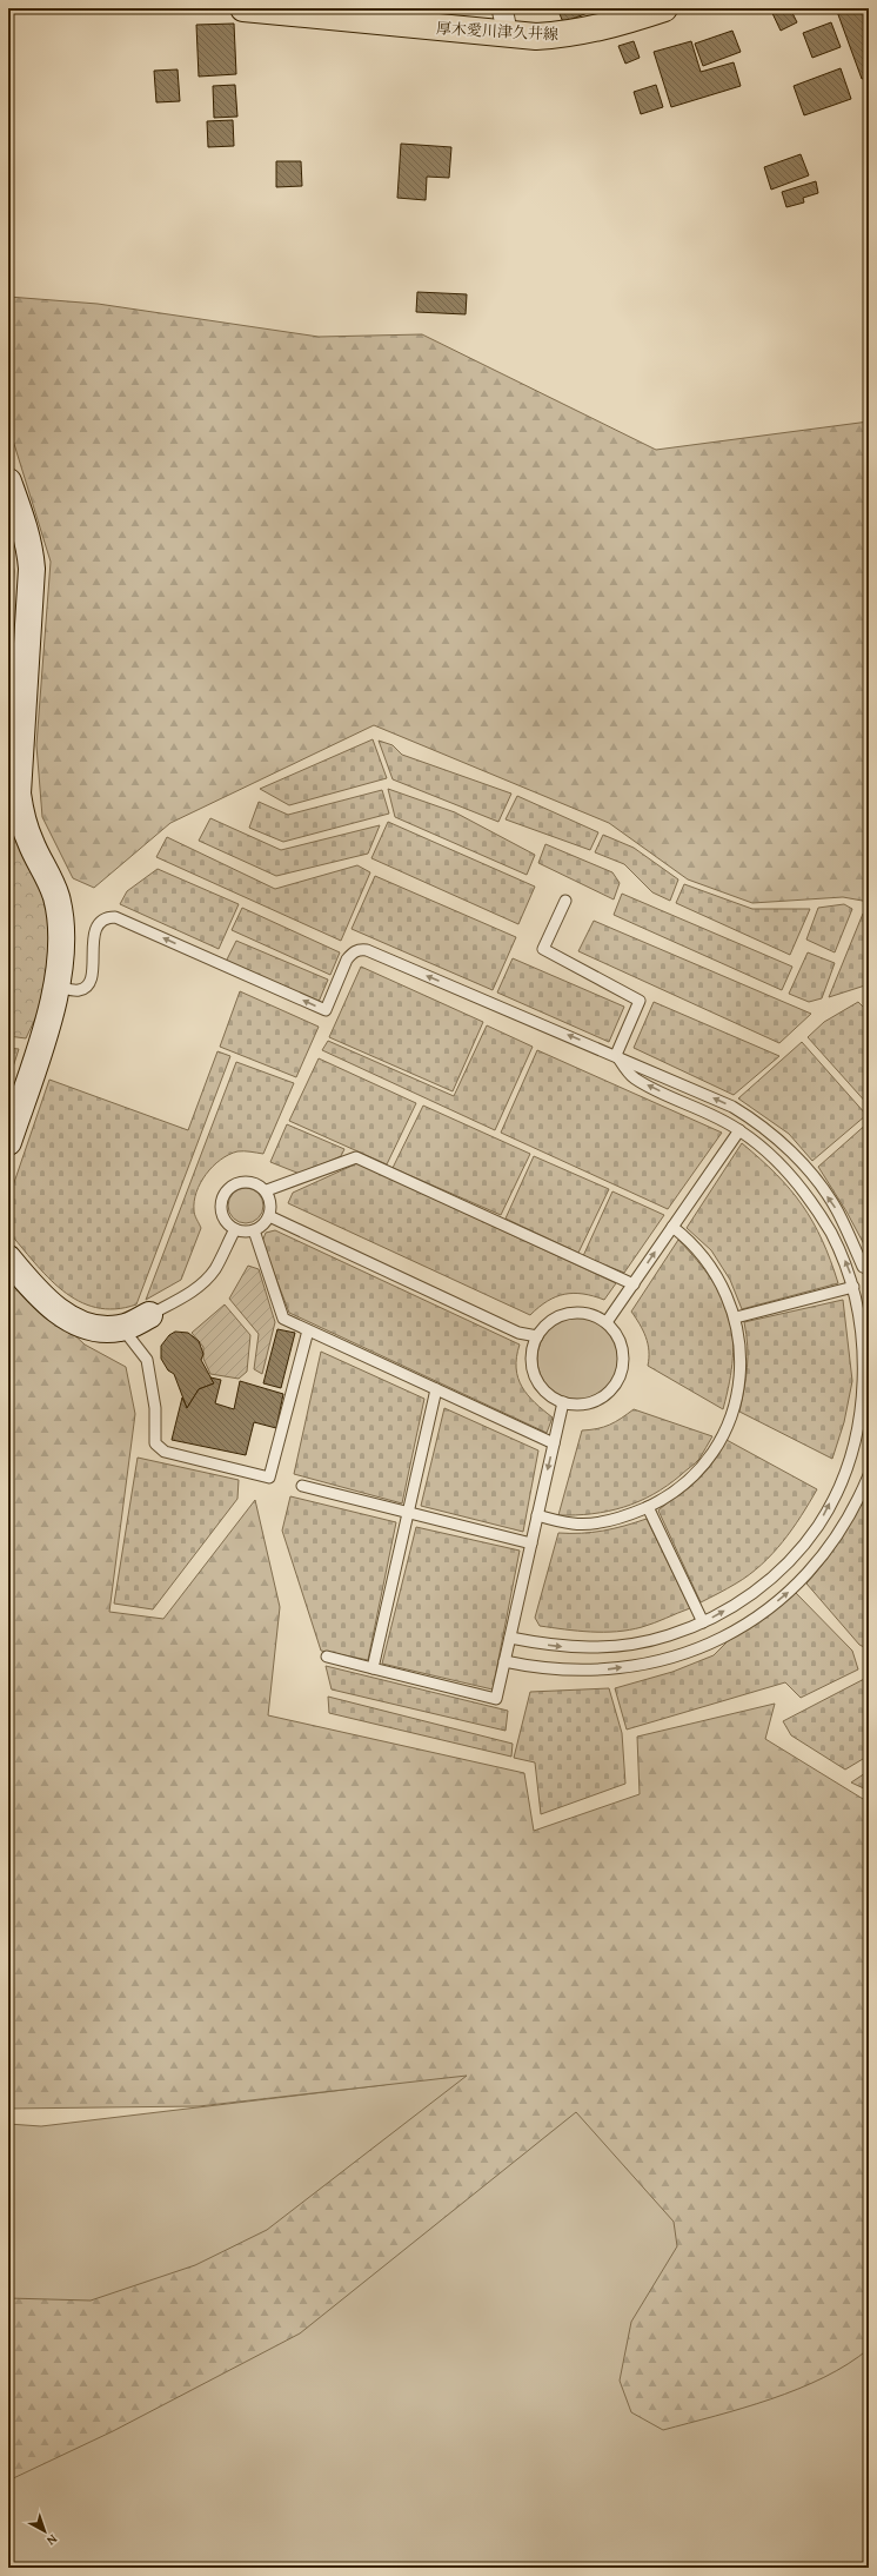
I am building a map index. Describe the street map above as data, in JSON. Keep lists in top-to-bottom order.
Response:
{
  "streets": {
    "main road": ["厚木愛川津久井線"]
  },
  "north": "bottom right"
}
